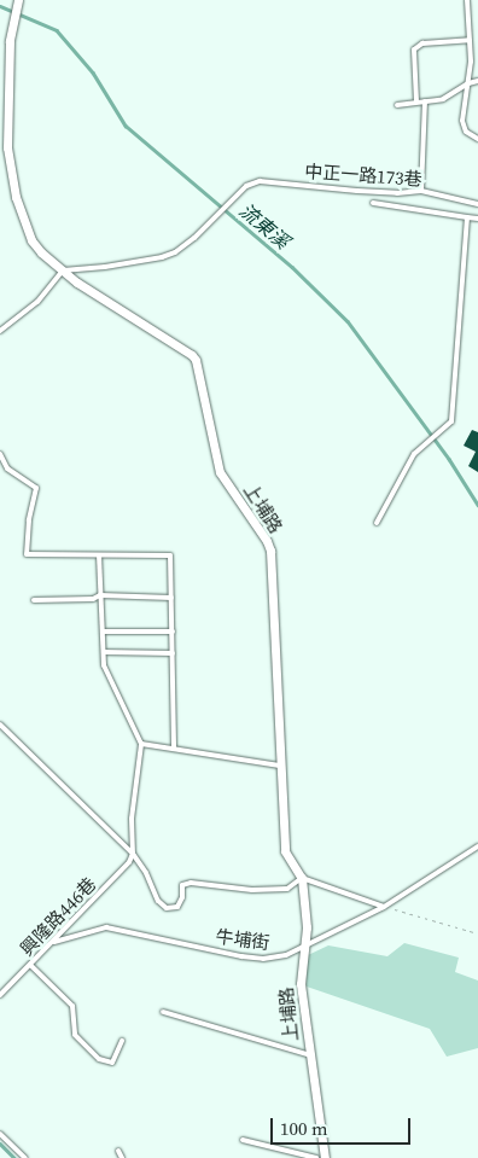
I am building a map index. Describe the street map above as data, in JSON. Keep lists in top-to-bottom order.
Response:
{
  "streets": {
    "street": ["上埔路"],
    "lane": ["中正一路173巷", "興隆路446巷", "牛埔街"]
  },
  "crossings": [
    ["中正一路173巷", "上埔路"],
    ["上埔路", "牛埔街"],
    ["興隆路446巷", "牛埔街"]
  ],
  "water": ["流東溪"],
  "scale_bar": "100 m"
}
